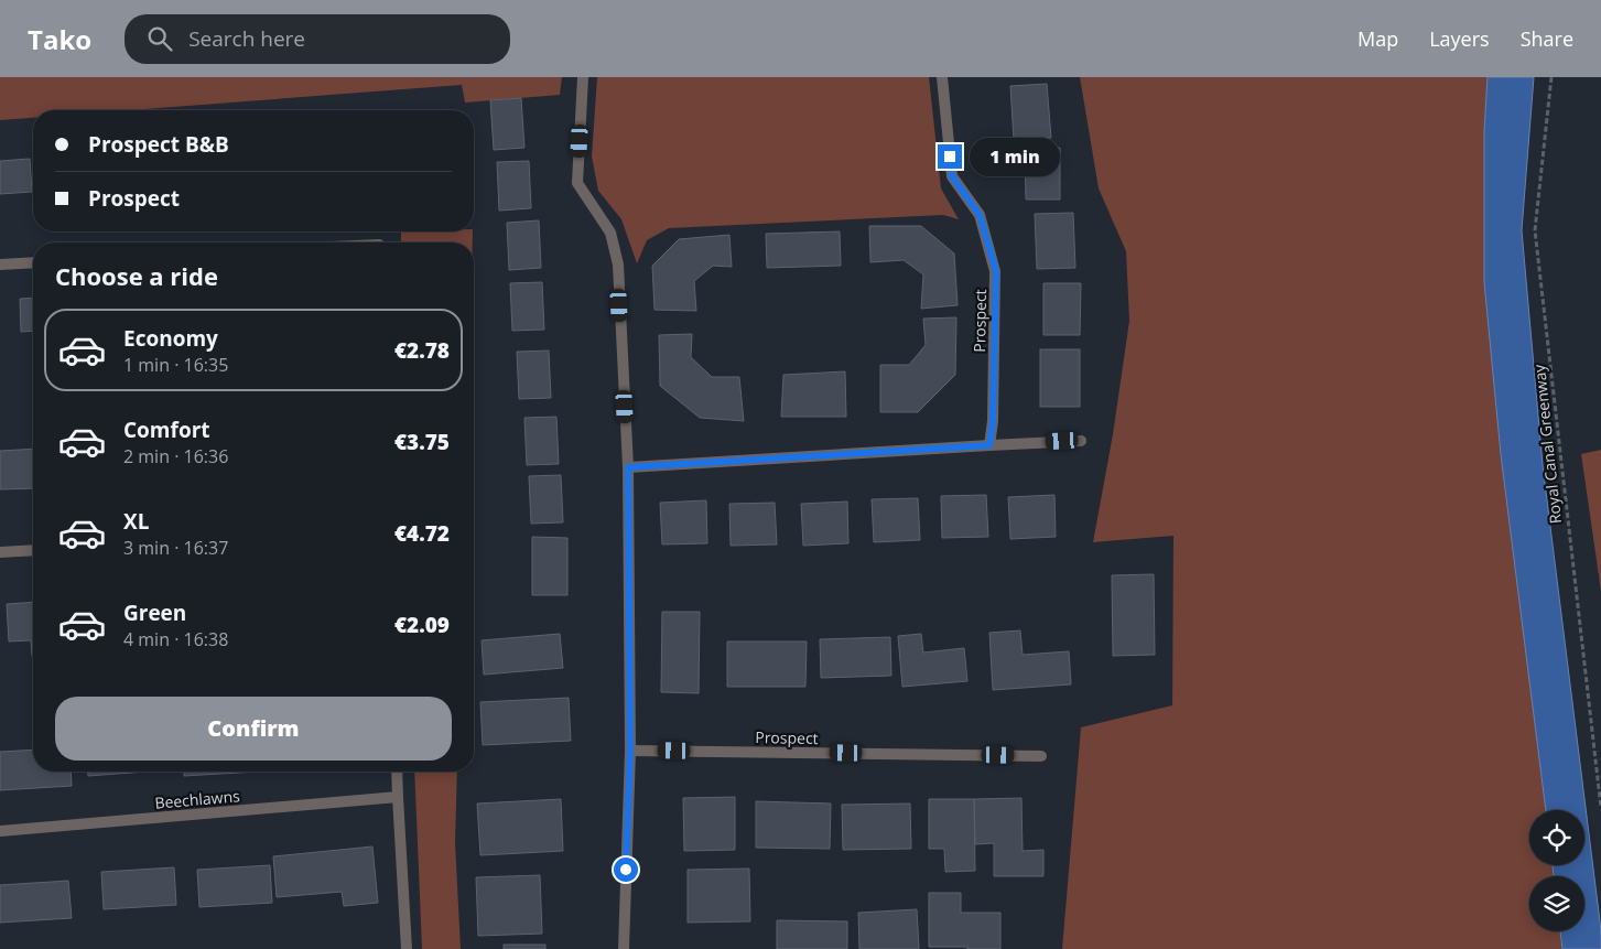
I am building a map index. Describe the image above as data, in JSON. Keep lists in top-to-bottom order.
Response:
{
  "streets": {
    "street": ["Prospect", "Beechlawns"],
    "path": ["Royal Canal Greenway"]
  },
  "page": {
    "header": "Tako",
    "search": "Search here",
    "nav": ["Map", "Layers", "Share"],
    "banner": ["Prospect B&B", "Prospect"],
    "bubble": "1 min",
    "heading": "Choose a ride",
    "list": [
      {
        "name": "Economy",
        "note": "1 min · 16:35",
        "value": "€2.78"
      },
      {
        "name": "Comfort",
        "note": "2 min · 16:36",
        "value": "€3.75"
      },
      {
        "name": "XL",
        "note": "3 min · 16:37",
        "value": "€4.72"
      },
      {
        "name": "Green",
        "note": "4 min · 16:38",
        "value": "€2.09"
      }
    ],
    "buttons": "Confirm"
  }
}
